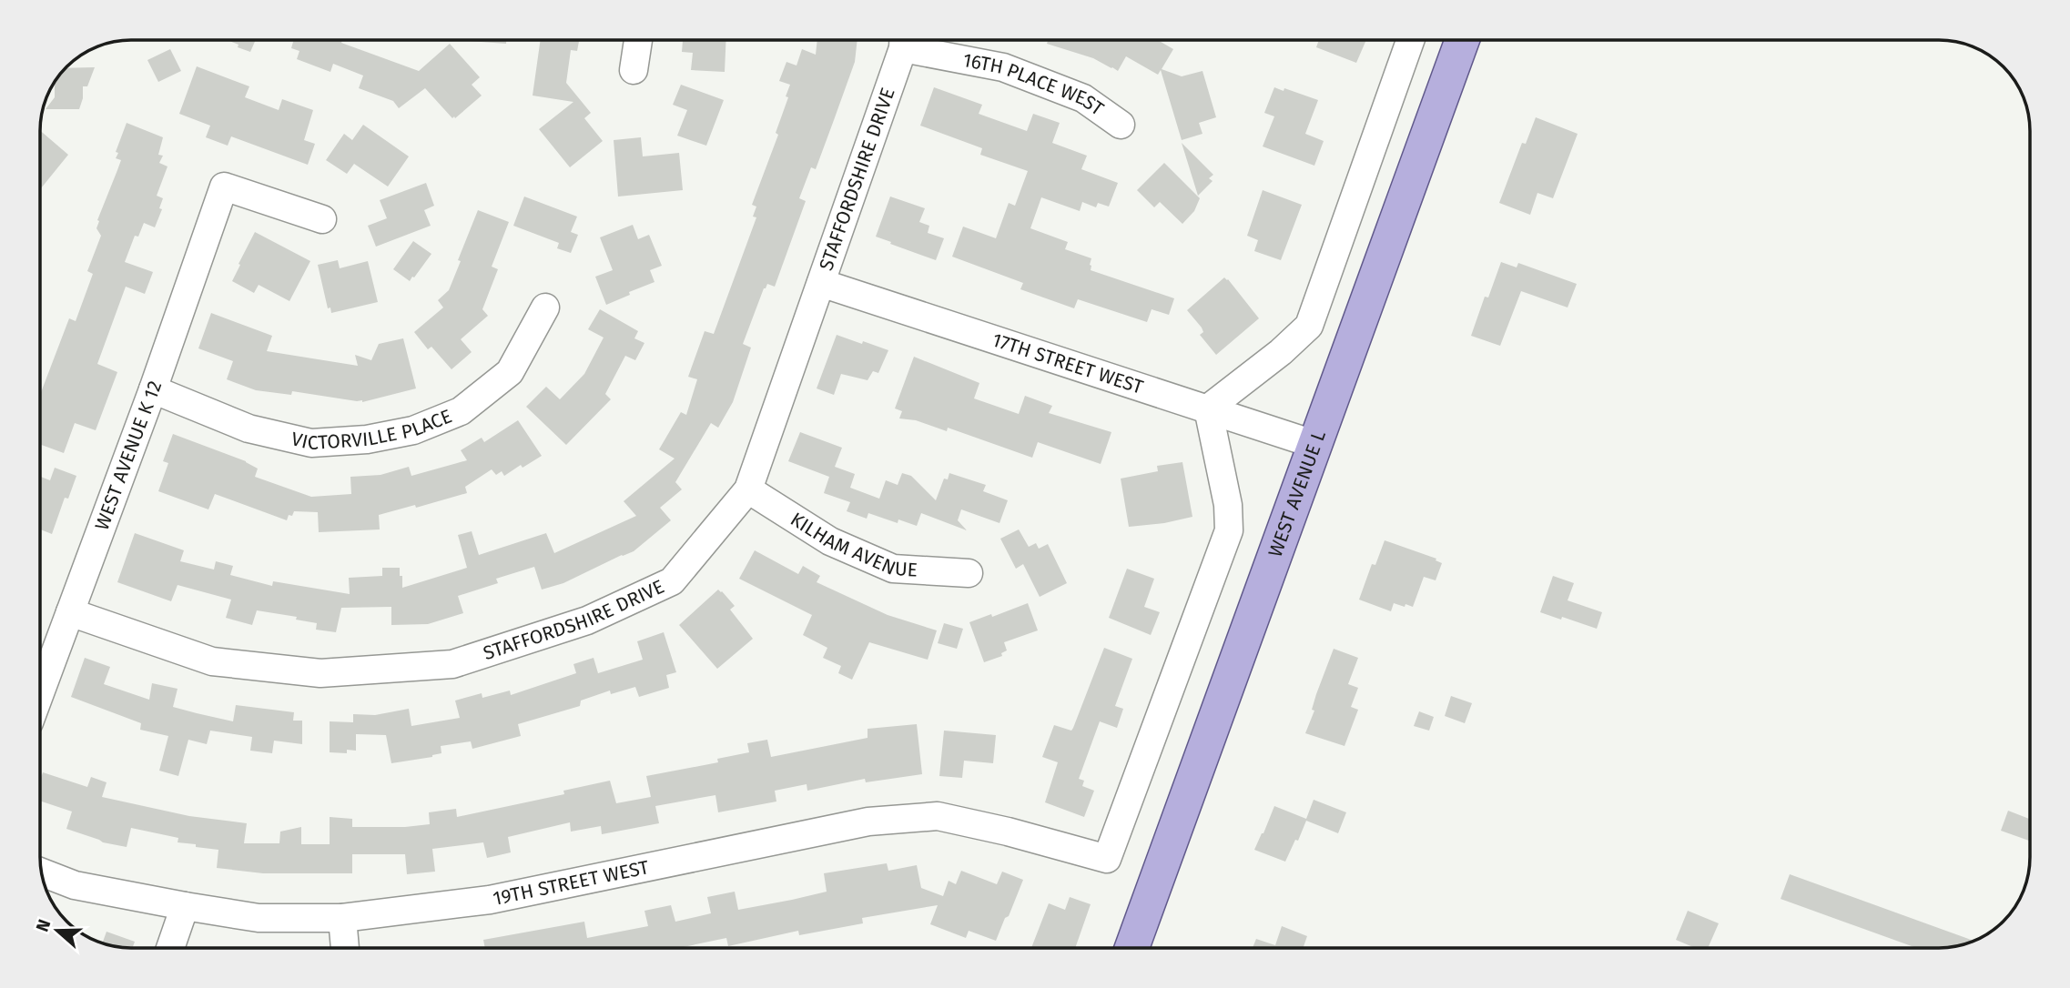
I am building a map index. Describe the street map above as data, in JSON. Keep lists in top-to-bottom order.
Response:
{
  "streets": {
    "main road": ["WEST AVENUE L"],
    "street": [
      "16TH PLACE WEST",
      "STAFFORDSHIRE DRIVE",
      "17TH STREET WEST",
      "VICTORVILLE PLACE",
      "WEST AVENUE K 12",
      "KILHAM AVENUE",
      "19TH STREET WEST"
    ]
  },
  "crossings": [
    ["STAFFORDSHIRE DRIVE", "17TH STREET WEST"],
    ["STAFFORDSHIRE DRIVE", "WEST AVENUE K 12"],
    ["STAFFORDSHIRE DRIVE", "KILHAM AVENUE"],
    ["17TH STREET WEST", "WEST AVENUE L"],
    ["17TH STREET WEST", "19TH STREET WEST"],
    ["VICTORVILLE PLACE", "WEST AVENUE K 12"]
  ],
  "north": "left"
}
